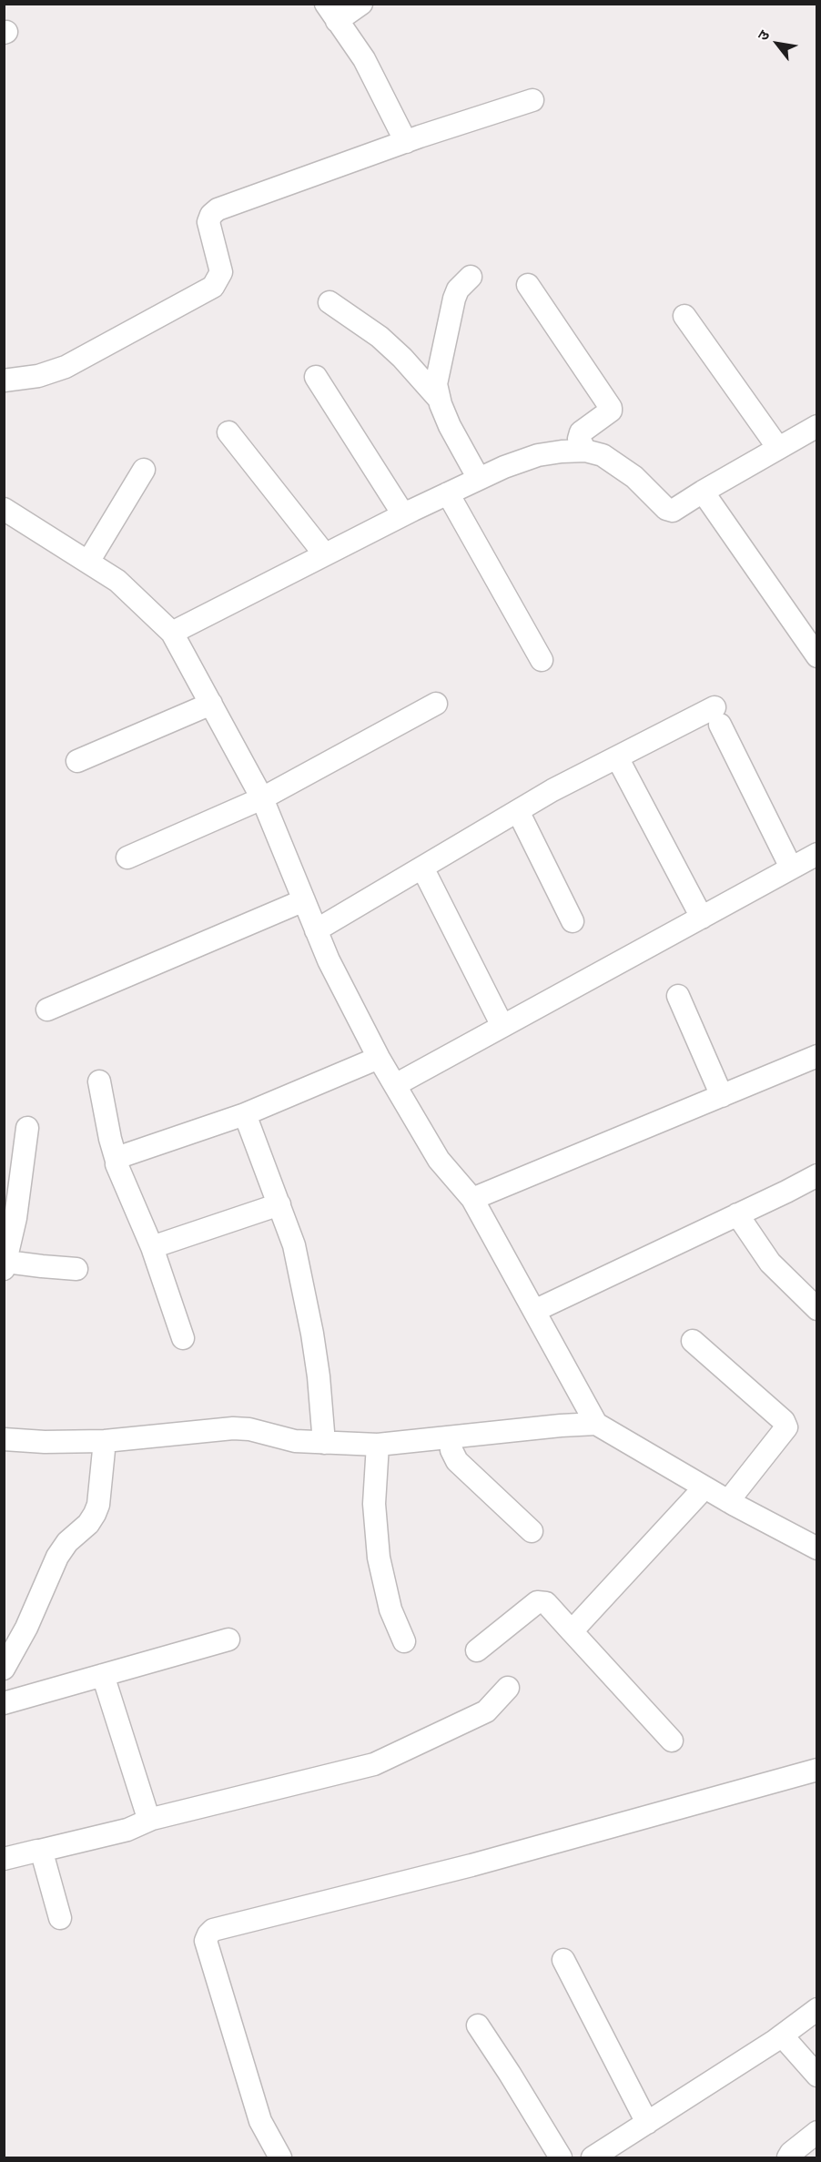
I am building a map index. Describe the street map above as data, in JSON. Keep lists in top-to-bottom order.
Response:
{
  "north": "top left"
}
